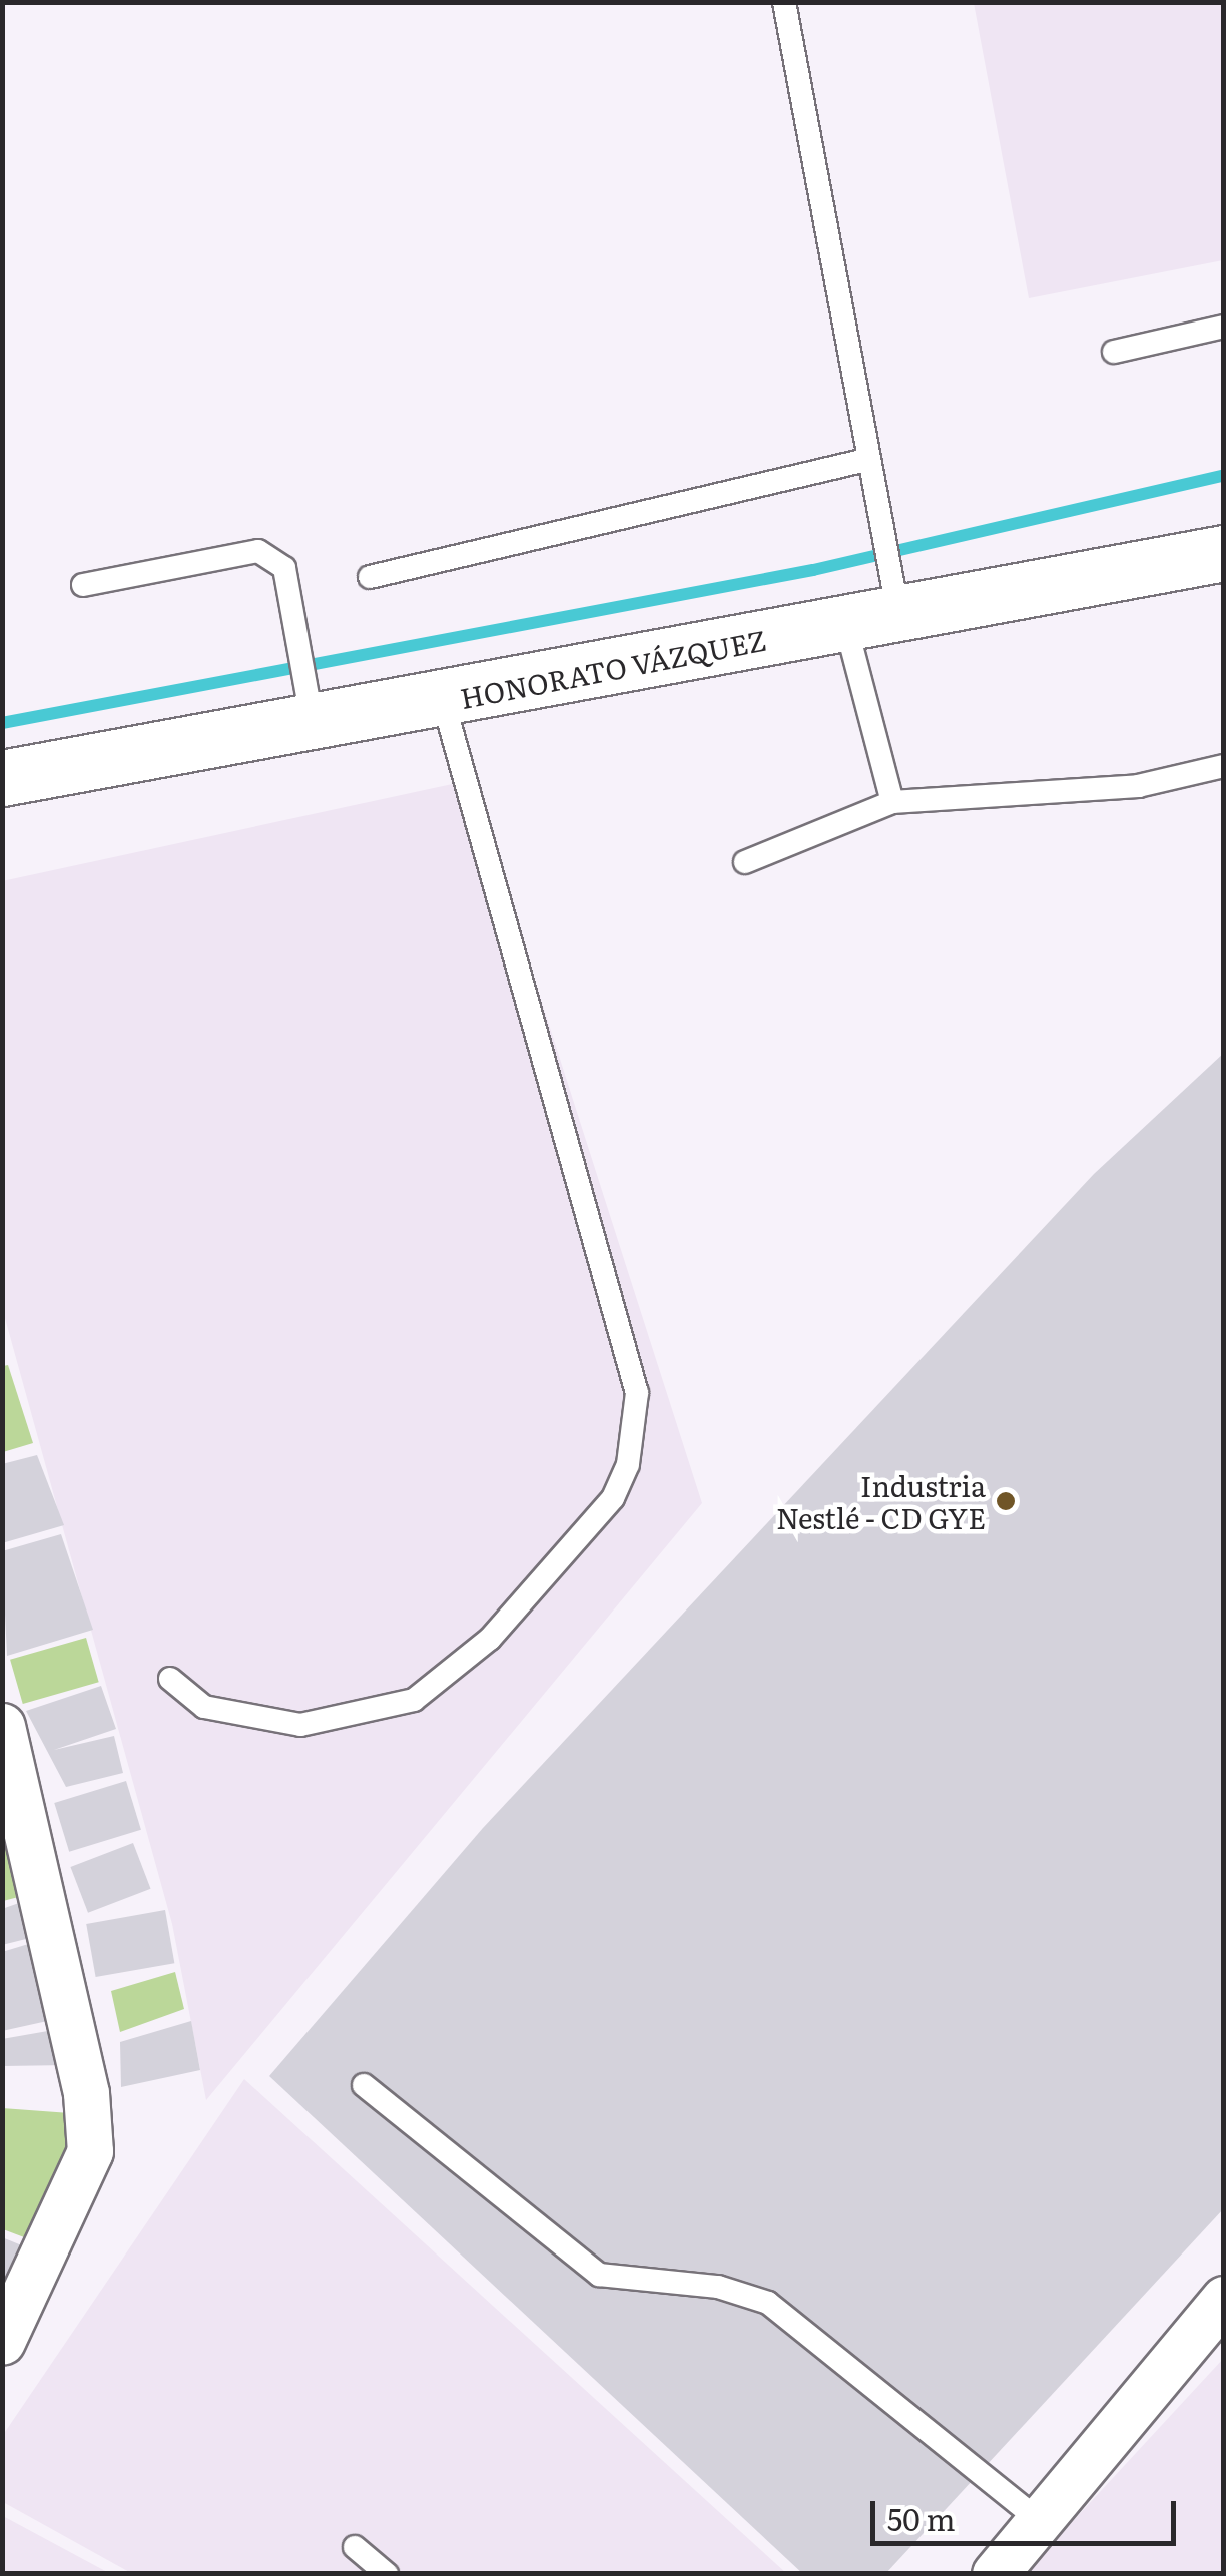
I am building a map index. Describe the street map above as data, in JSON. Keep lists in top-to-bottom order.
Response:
{
  "streets": {
    "street": ["HONORATO VÁZQUEZ"]
  },
  "places": ["Industria Nestlé - CD GYE"],
  "scale_bar": "50 m"
}
